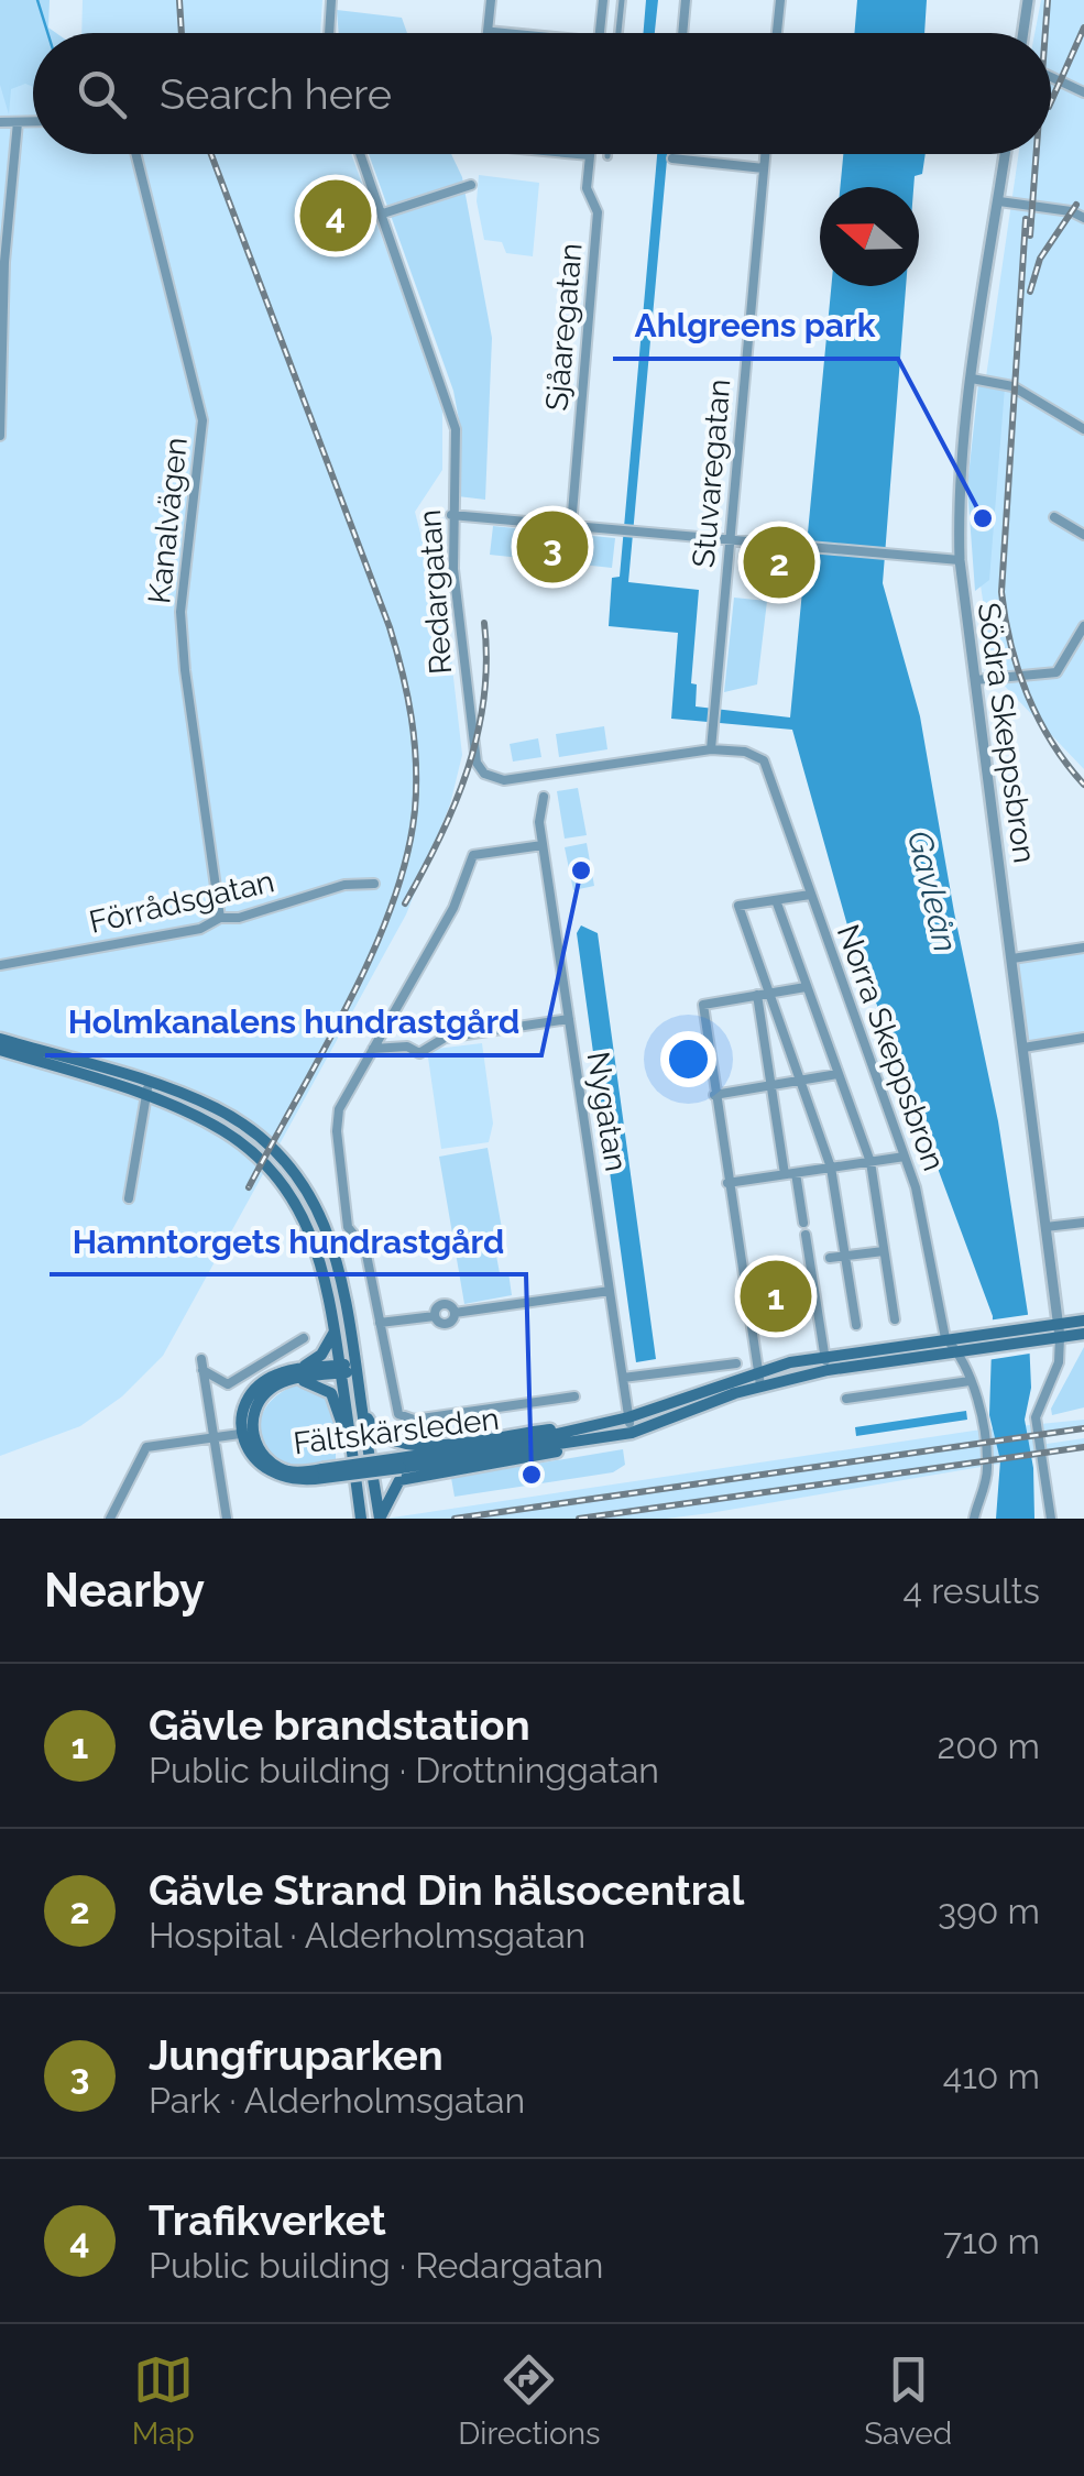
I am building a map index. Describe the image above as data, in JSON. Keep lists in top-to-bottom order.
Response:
{
  "streets": {
    "main road": ["Fältskärsleden"],
    "street": [
      "Sjåaregatan",
      "Stuvaregatan",
      "Kanalvägen",
      "Redargatan",
      "Södra Skeppsbron",
      "Förrådsgatan",
      "Norra Skeppsbron",
      "Nygatan"
    ]
  },
  "crossings": [
    ["Stuvaregatan", "Redargatan"],
    ["Kanalvägen", "Förrådsgatan"],
    ["Redargatan", "Norra Skeppsbron"],
    ["Södra Skeppsbron", "Fältskärsleden"],
    ["Norra Skeppsbron", "Fältskärsleden"],
    ["Nygatan", "Fältskärsleden"]
  ],
  "water": ["Gavleån"],
  "places": ["Ahlgreens park", "Holmkanalens hundrastgård", "Hamntorgets hundrastgård"],
  "north": "left",
  "page": {
    "search": "Search here",
    "pins": [
      "4",
      "3",
      "2",
      "1"
    ],
    "heading": ["Nearby", "4 results"],
    "list": [
      {
        "mark": "1",
        "name": "Gävle brandstation",
        "note": "Public building · Drottninggatan",
        "value": "200 m"
      },
      {
        "mark": "2",
        "name": "Gävle Strand Din hälsocentral",
        "note": "Hospital · Alderholmsgatan",
        "value": "390 m"
      },
      {
        "mark": "3",
        "name": "Jungfruparken",
        "note": "Park · Alderholmsgatan",
        "value": "410 m"
      },
      {
        "mark": "4",
        "name": "Trafikverket",
        "note": "Public building · Redargatan",
        "value": "710 m"
      }
    ],
    "nav": ["Map", "Directions", "Saved"]
  }
}
